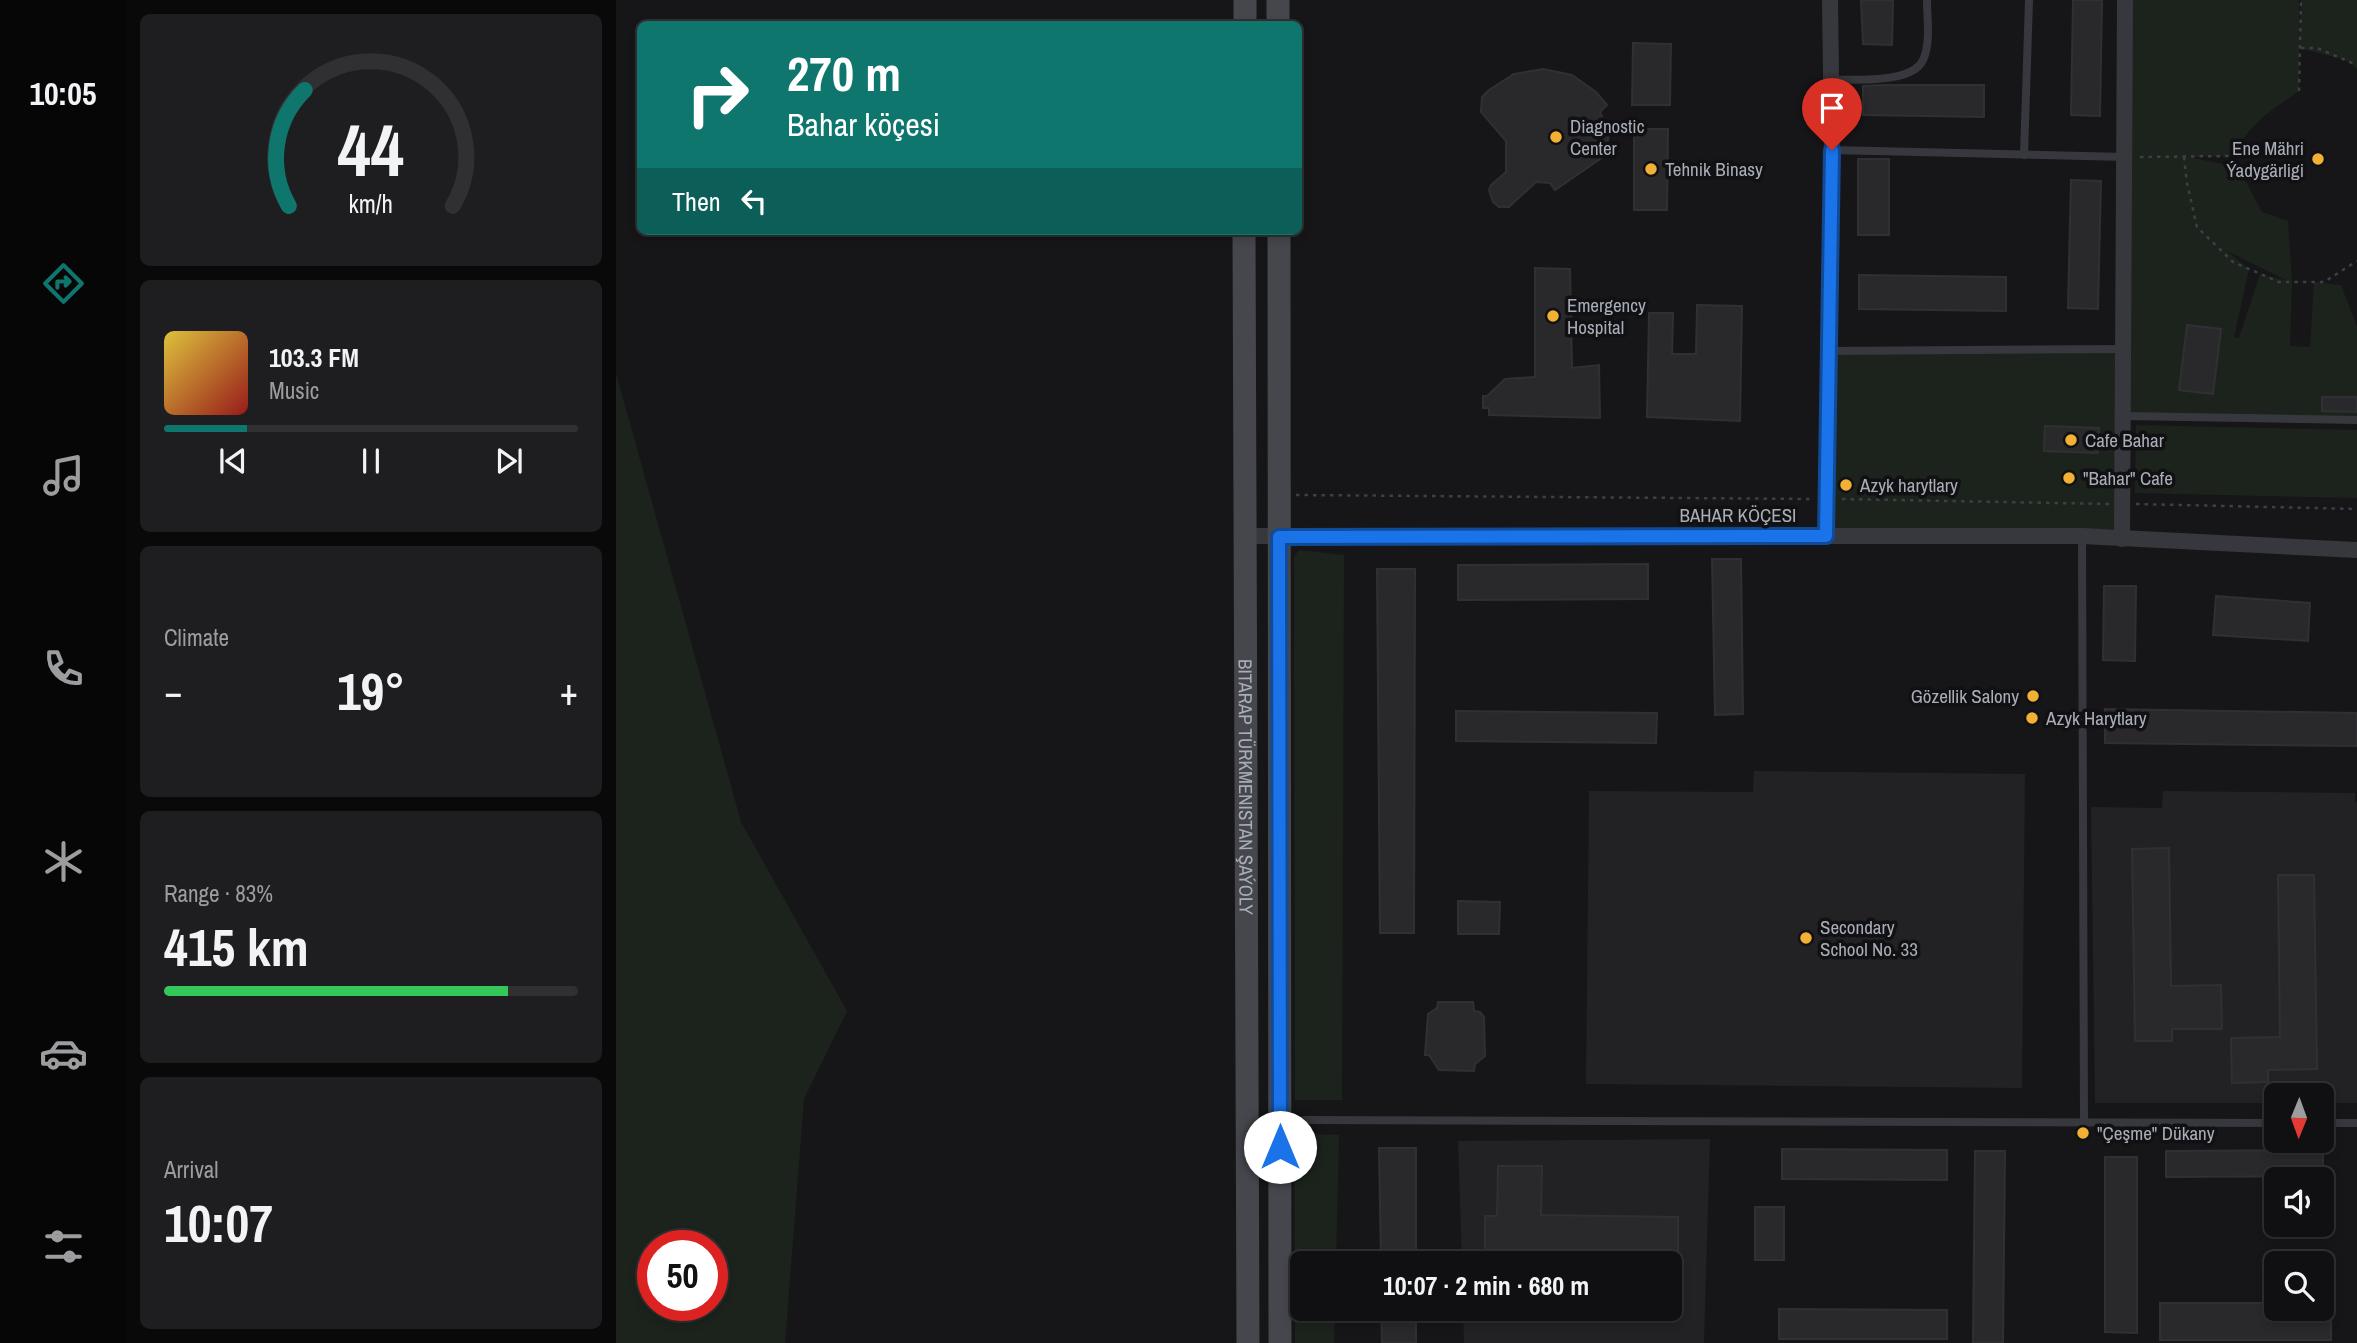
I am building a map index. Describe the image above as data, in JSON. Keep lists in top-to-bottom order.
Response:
{
  "streets": {
    "main road": ["BITARAP TÜRKMENISTAN ŞAÝOLY"],
    "street": ["BAHAR KÖÇESI"]
  },
  "crossings": [
    ["BAHAR KÖÇESI", "BITARAP TÜRKMENISTAN ŞAÝOLY"]
  ],
  "places": [
    "Diagnostic Center",
    "Ene Mähri Ýadygärligi",
    "Tehnik Binasy",
    "Emergency Hospital",
    "Cafe Bahar",
    "\"Bahar\" Cafe",
    "Azyk harytlary",
    "Gözellik Salony",
    "Azyk Harytlary",
    "Secondary School No. 33",
    "\"Çeşme\" Dükany"
  ],
  "north": "bottom",
  "page": {
    "tabs": "10:05",
    "turn": ["270 m", "Bahar köçesi"],
    "then": "Then",
    "song": ["103.3 FM", "Music"],
    "tile": [
      "Climate",
      ["Range · 83%", "415 km"],
      ["Arrival", "10:07"]
    ],
    "heat": ["−", "19°", "+"],
    "limit": "50",
    "trip": "10:07 · 2 min · 680 m",
    "gauge": ["44", "km/h"]
  }
}
